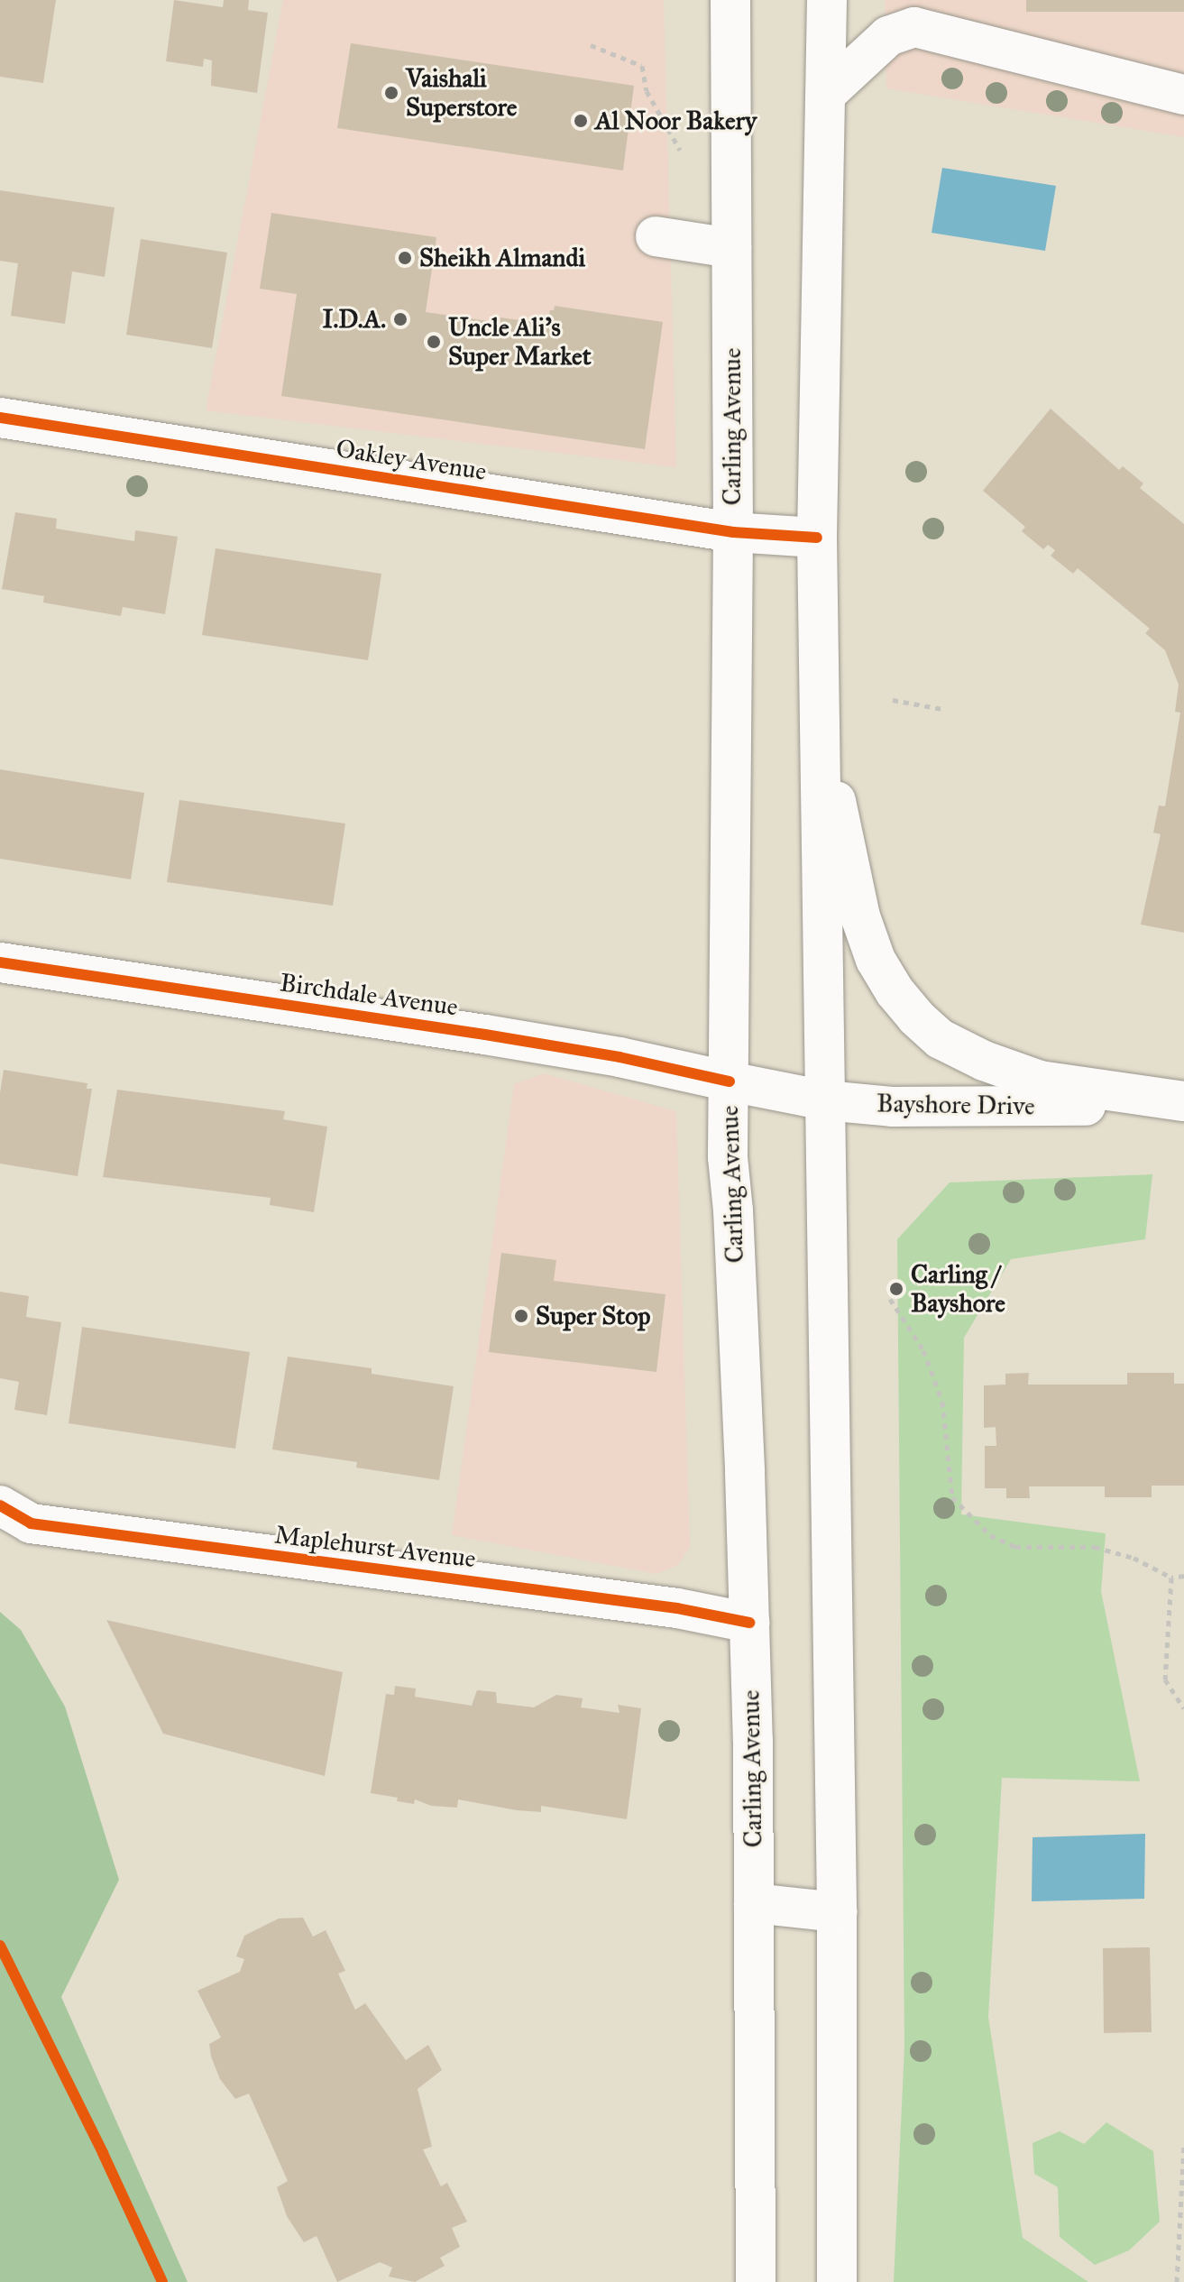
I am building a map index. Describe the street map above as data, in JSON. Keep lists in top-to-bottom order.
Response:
{
  "streets": {
    "main road": [
      "Carling Avenue",
      "Oakley Avenue",
      "Birchdale Avenue",
      "Bayshore Drive",
      "Maplehurst Avenue"
    ]
  },
  "crossings": [
    ["Carling Avenue", "Oakley Avenue"],
    ["Carling Avenue", "Birchdale Avenue"],
    ["Carling Avenue", "Bayshore Drive"],
    ["Carling Avenue", "Maplehurst Avenue"],
    ["Birchdale Avenue", "Bayshore Drive"]
  ],
  "places": [
    "Vaishali Superstore",
    "Al Noor Bakery",
    "Sheikh Almandi",
    "I.D.A.",
    "Uncle Ali's Super Market",
    "Carling / Bayshore",
    "Super Stop"
  ]
}
